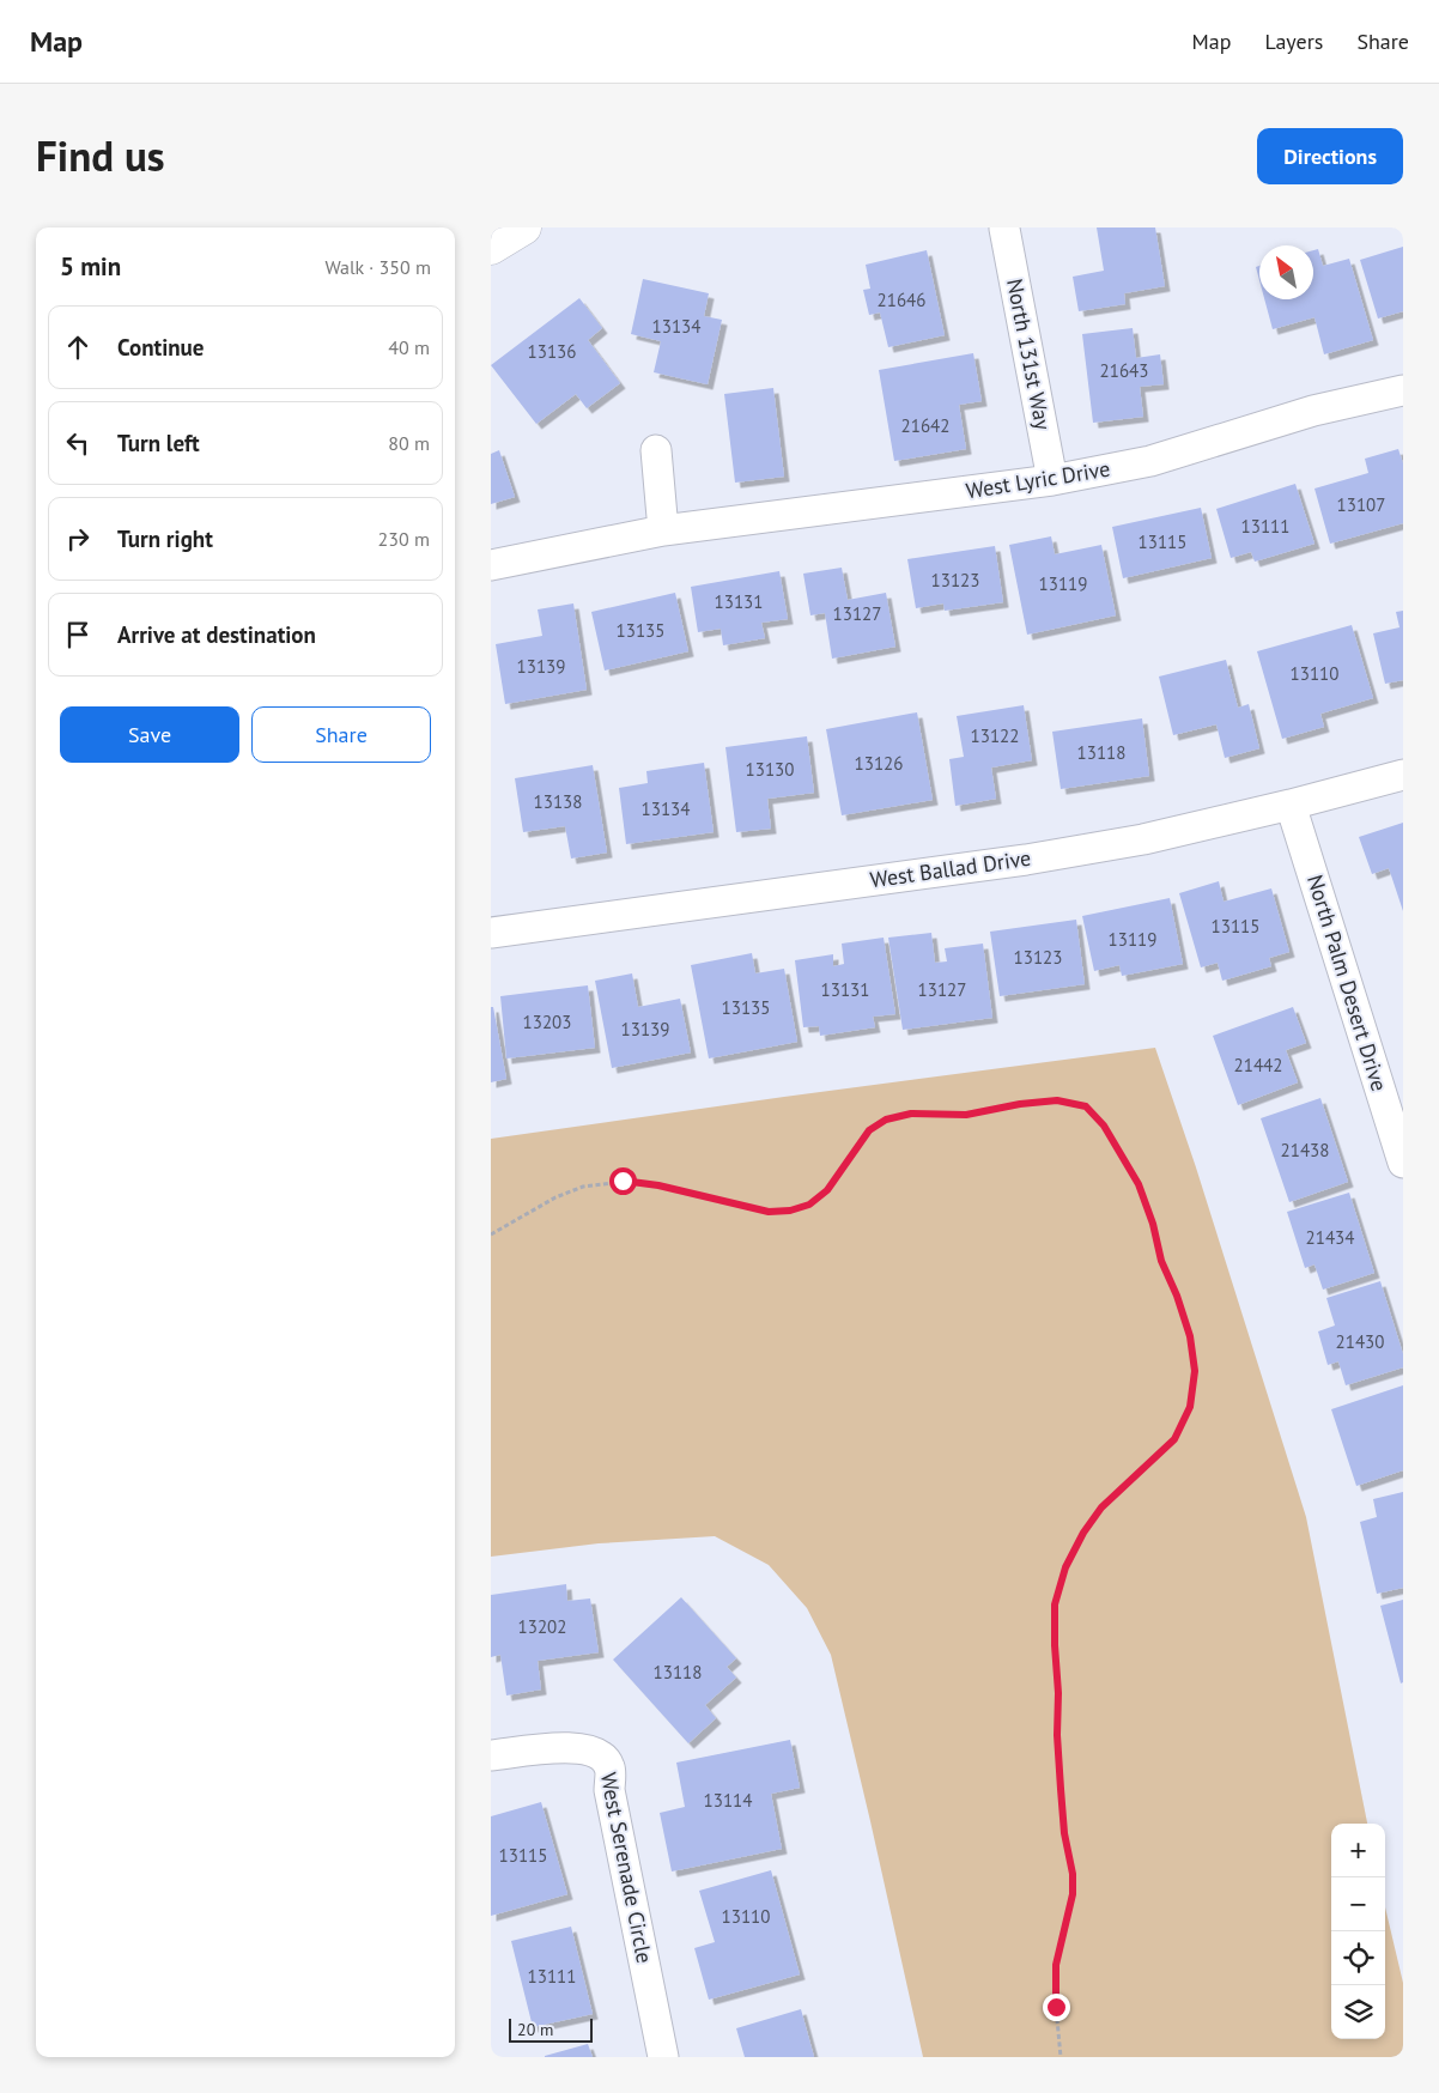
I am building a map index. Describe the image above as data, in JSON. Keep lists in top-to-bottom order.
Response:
{
  "streets": {
    "street": [
      "North 131st Way",
      "West Lyric Drive",
      "West Ballad Drive",
      "North Palm Desert Drive",
      "West Serenade Circle"
    ]
  },
  "crossings": [
    ["North 131st Way", "West Lyric Drive"],
    ["West Ballad Drive", "North Palm Desert Drive"]
  ],
  "house_numbers": [
    "21646",
    "13134",
    "13136",
    "21643",
    "21642",
    "13107",
    "13111",
    "13115",
    "13123",
    "13119",
    "13131",
    "13127",
    "13135",
    "13139",
    "13110",
    "13122",
    "13118",
    "13126",
    "13130",
    "13138",
    "13134",
    "13115",
    "13119",
    "13123",
    "13131",
    "13127",
    "13135",
    "13203",
    "13139",
    "21442",
    "21438",
    "21434",
    "21430",
    "13202",
    "13118",
    "13114",
    "13115",
    "13110",
    "13111"
  ],
  "scale_bar": "20 m",
  "north": "top left",
  "page": {
    "header": "Map",
    "nav": ["Map", "Layers", "Share"],
    "title": "Find us",
    "buttons": [
      "Directions",
      ["Save", "Share"]
    ],
    "heading": ["5 min", "Walk · 350 m"],
    "list": [
      ["Continue", "40 m"],
      ["Turn left", "80 m"],
      ["Turn right", "230 m"],
      "Arrive at destination"
    ],
    "map_buttons": ["+", "−"],
    "scale": "20 m"
  }
}
